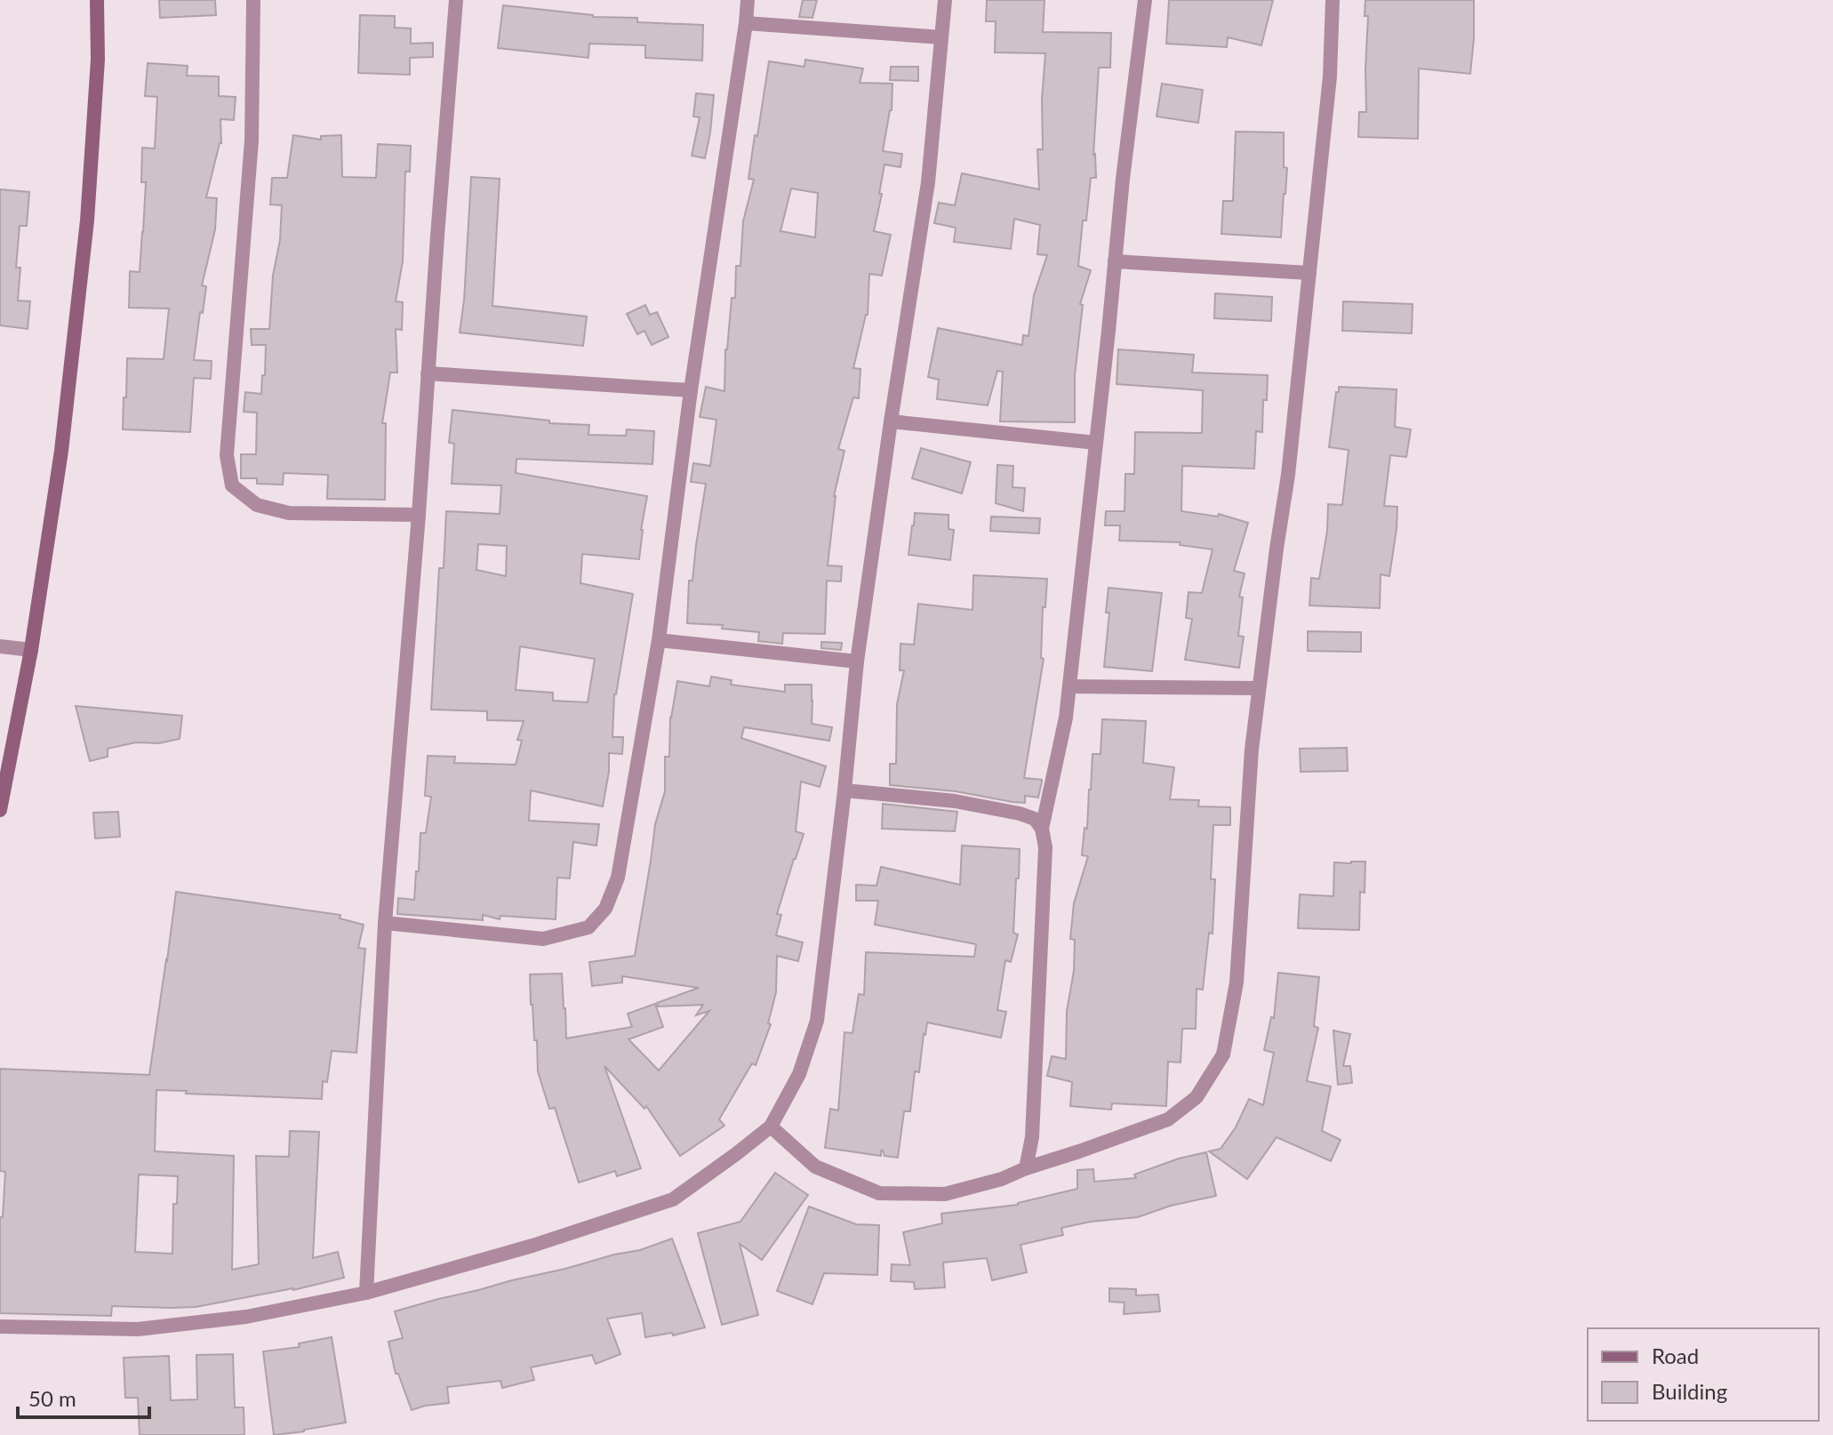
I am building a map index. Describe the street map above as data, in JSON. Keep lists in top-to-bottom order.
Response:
{
  "legend": ["Road", "Building"],
  "scale_bar": "50 m"
}
